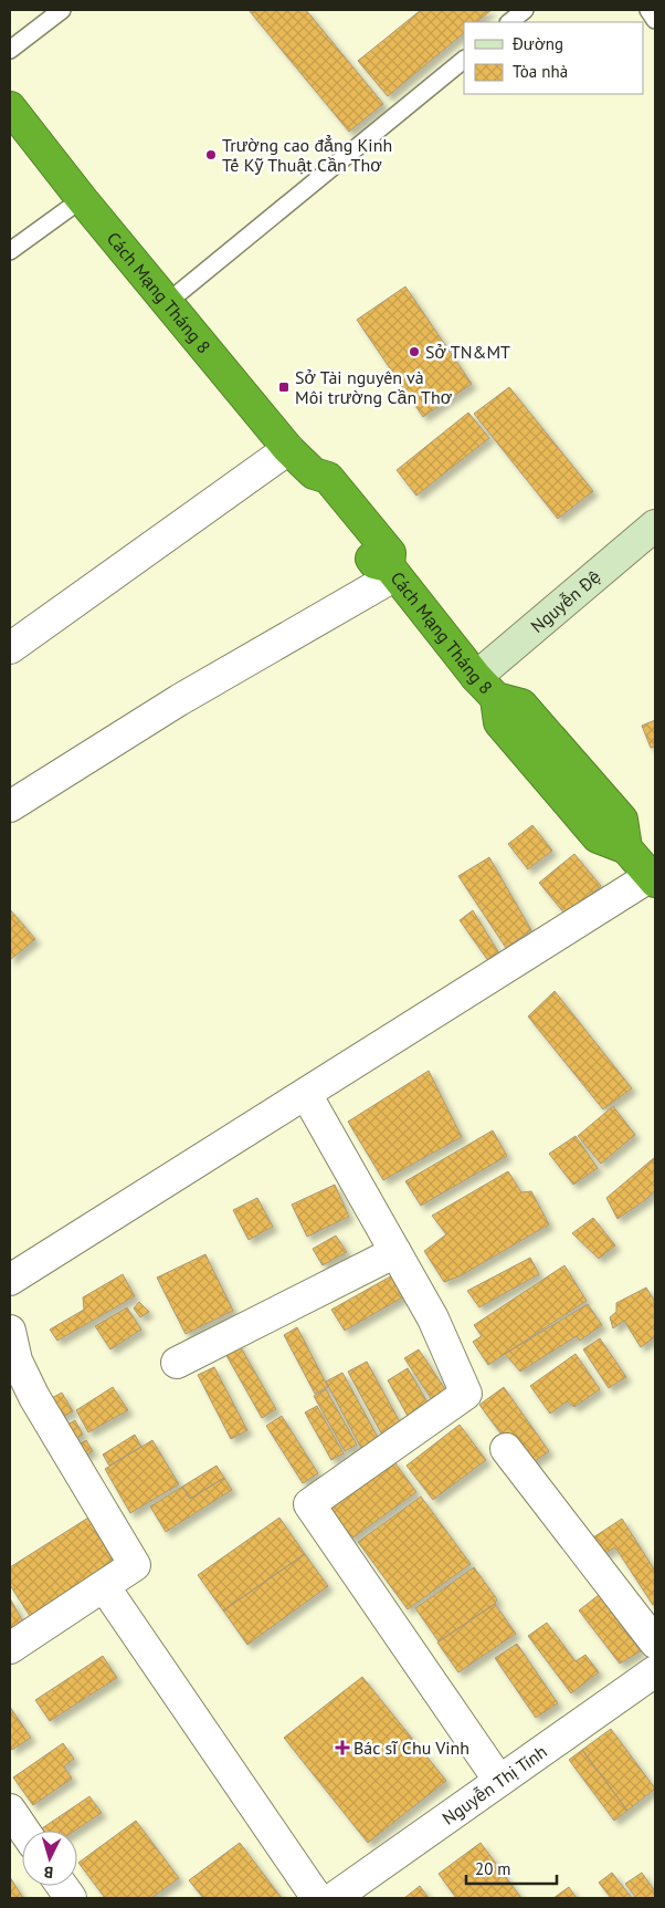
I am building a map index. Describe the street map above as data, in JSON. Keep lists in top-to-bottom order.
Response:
{
  "streets": {
    "highway": ["Cách Mạng Tháng 8"],
    "street": ["Nguyễn Đệ", "Nguyễn Thị Tính"]
  },
  "crossings": [
    ["Cách Mạng Tháng 8", "Nguyễn Đệ"]
  ],
  "places": {
    "other": ["Trường cao đẳng Kinh Tế Kỹ Thuật Cần Thơ", "Sở TN&MT"],
    "transit": ["Sở Tài nguyên và Môi trường Cần Thơ"],
    "health": ["Bác sĩ Chu Vinh"]
  },
  "legend": ["Đường", "Tòa nhà"],
  "scale_bar": "20 m",
  "north": "bottom"
}
